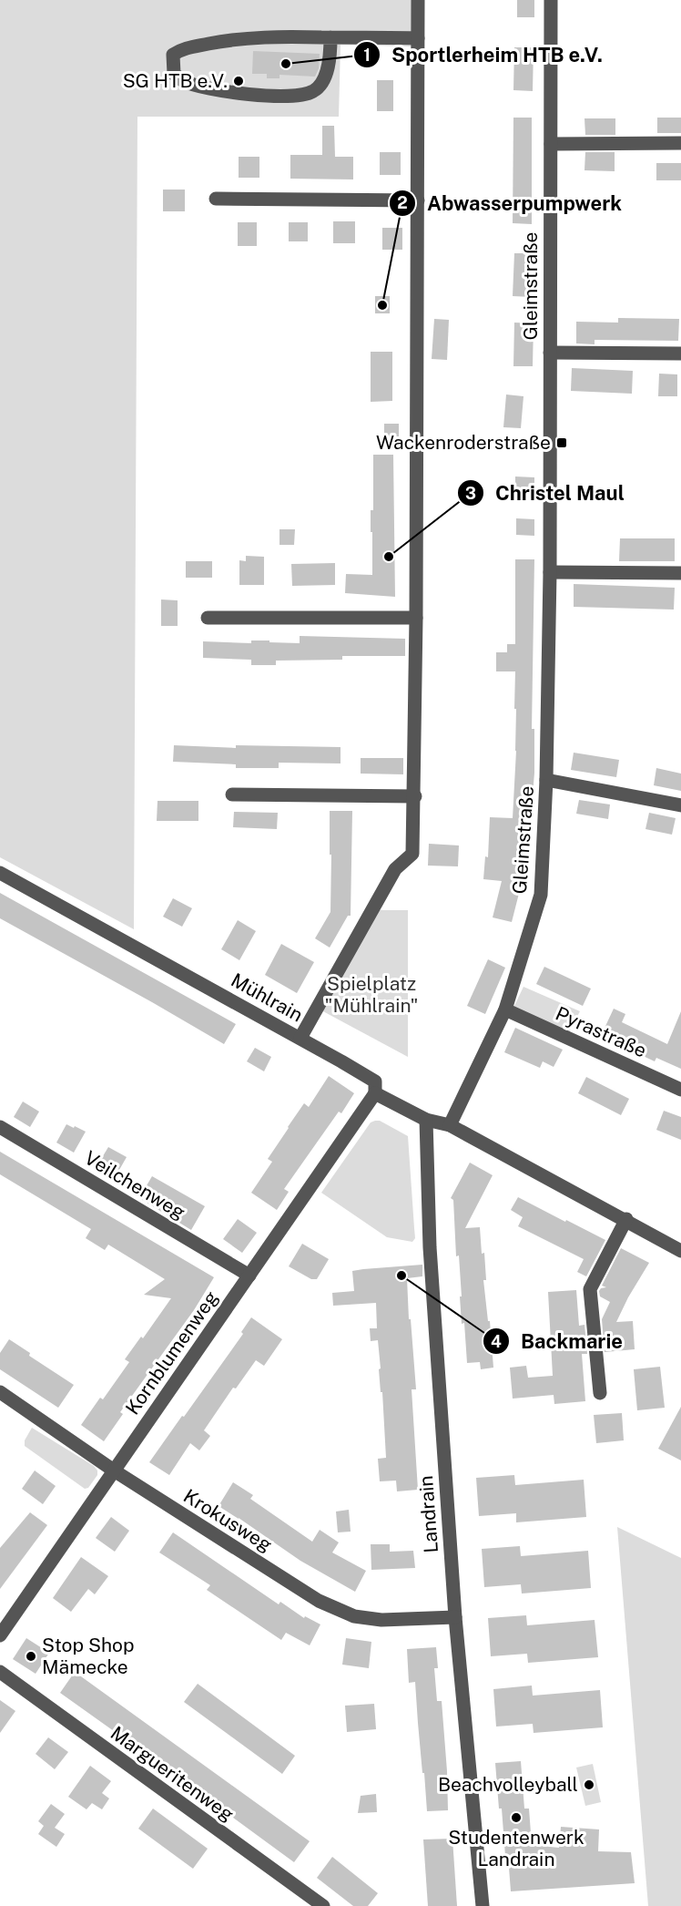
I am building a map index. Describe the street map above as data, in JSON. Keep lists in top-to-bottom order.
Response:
{
  "streets": {
    "street": [
      "Gleimstraße",
      "Mühlrain",
      "Pyrastraße",
      "Veilchenweg",
      "Kornblumenweg",
      "Landrain",
      "Krokusweg",
      "Margueritenweg"
    ]
  },
  "crossings": [
    ["Gleimstraße", "Pyrastraße"],
    ["Mühlrain", "Kornblumenweg"],
    ["Veilchenweg", "Kornblumenweg"],
    ["Kornblumenweg", "Krokusweg"],
    ["Landrain", "Krokusweg"]
  ],
  "parks": ["Spielplatz \"Mühlrain\""],
  "places": {
    "other": [
      "Sportlerheim HTB e.V.",
      "SG HTB e.V.",
      "Abwasserpumpwerk",
      "Christel Maul",
      "Backmarie",
      "Stop Shop Mämecke",
      "Beachvolleyball",
      "Studentenwerk Landrain"
    ],
    "transit": ["Wackenroderstraße"]
  }
}
